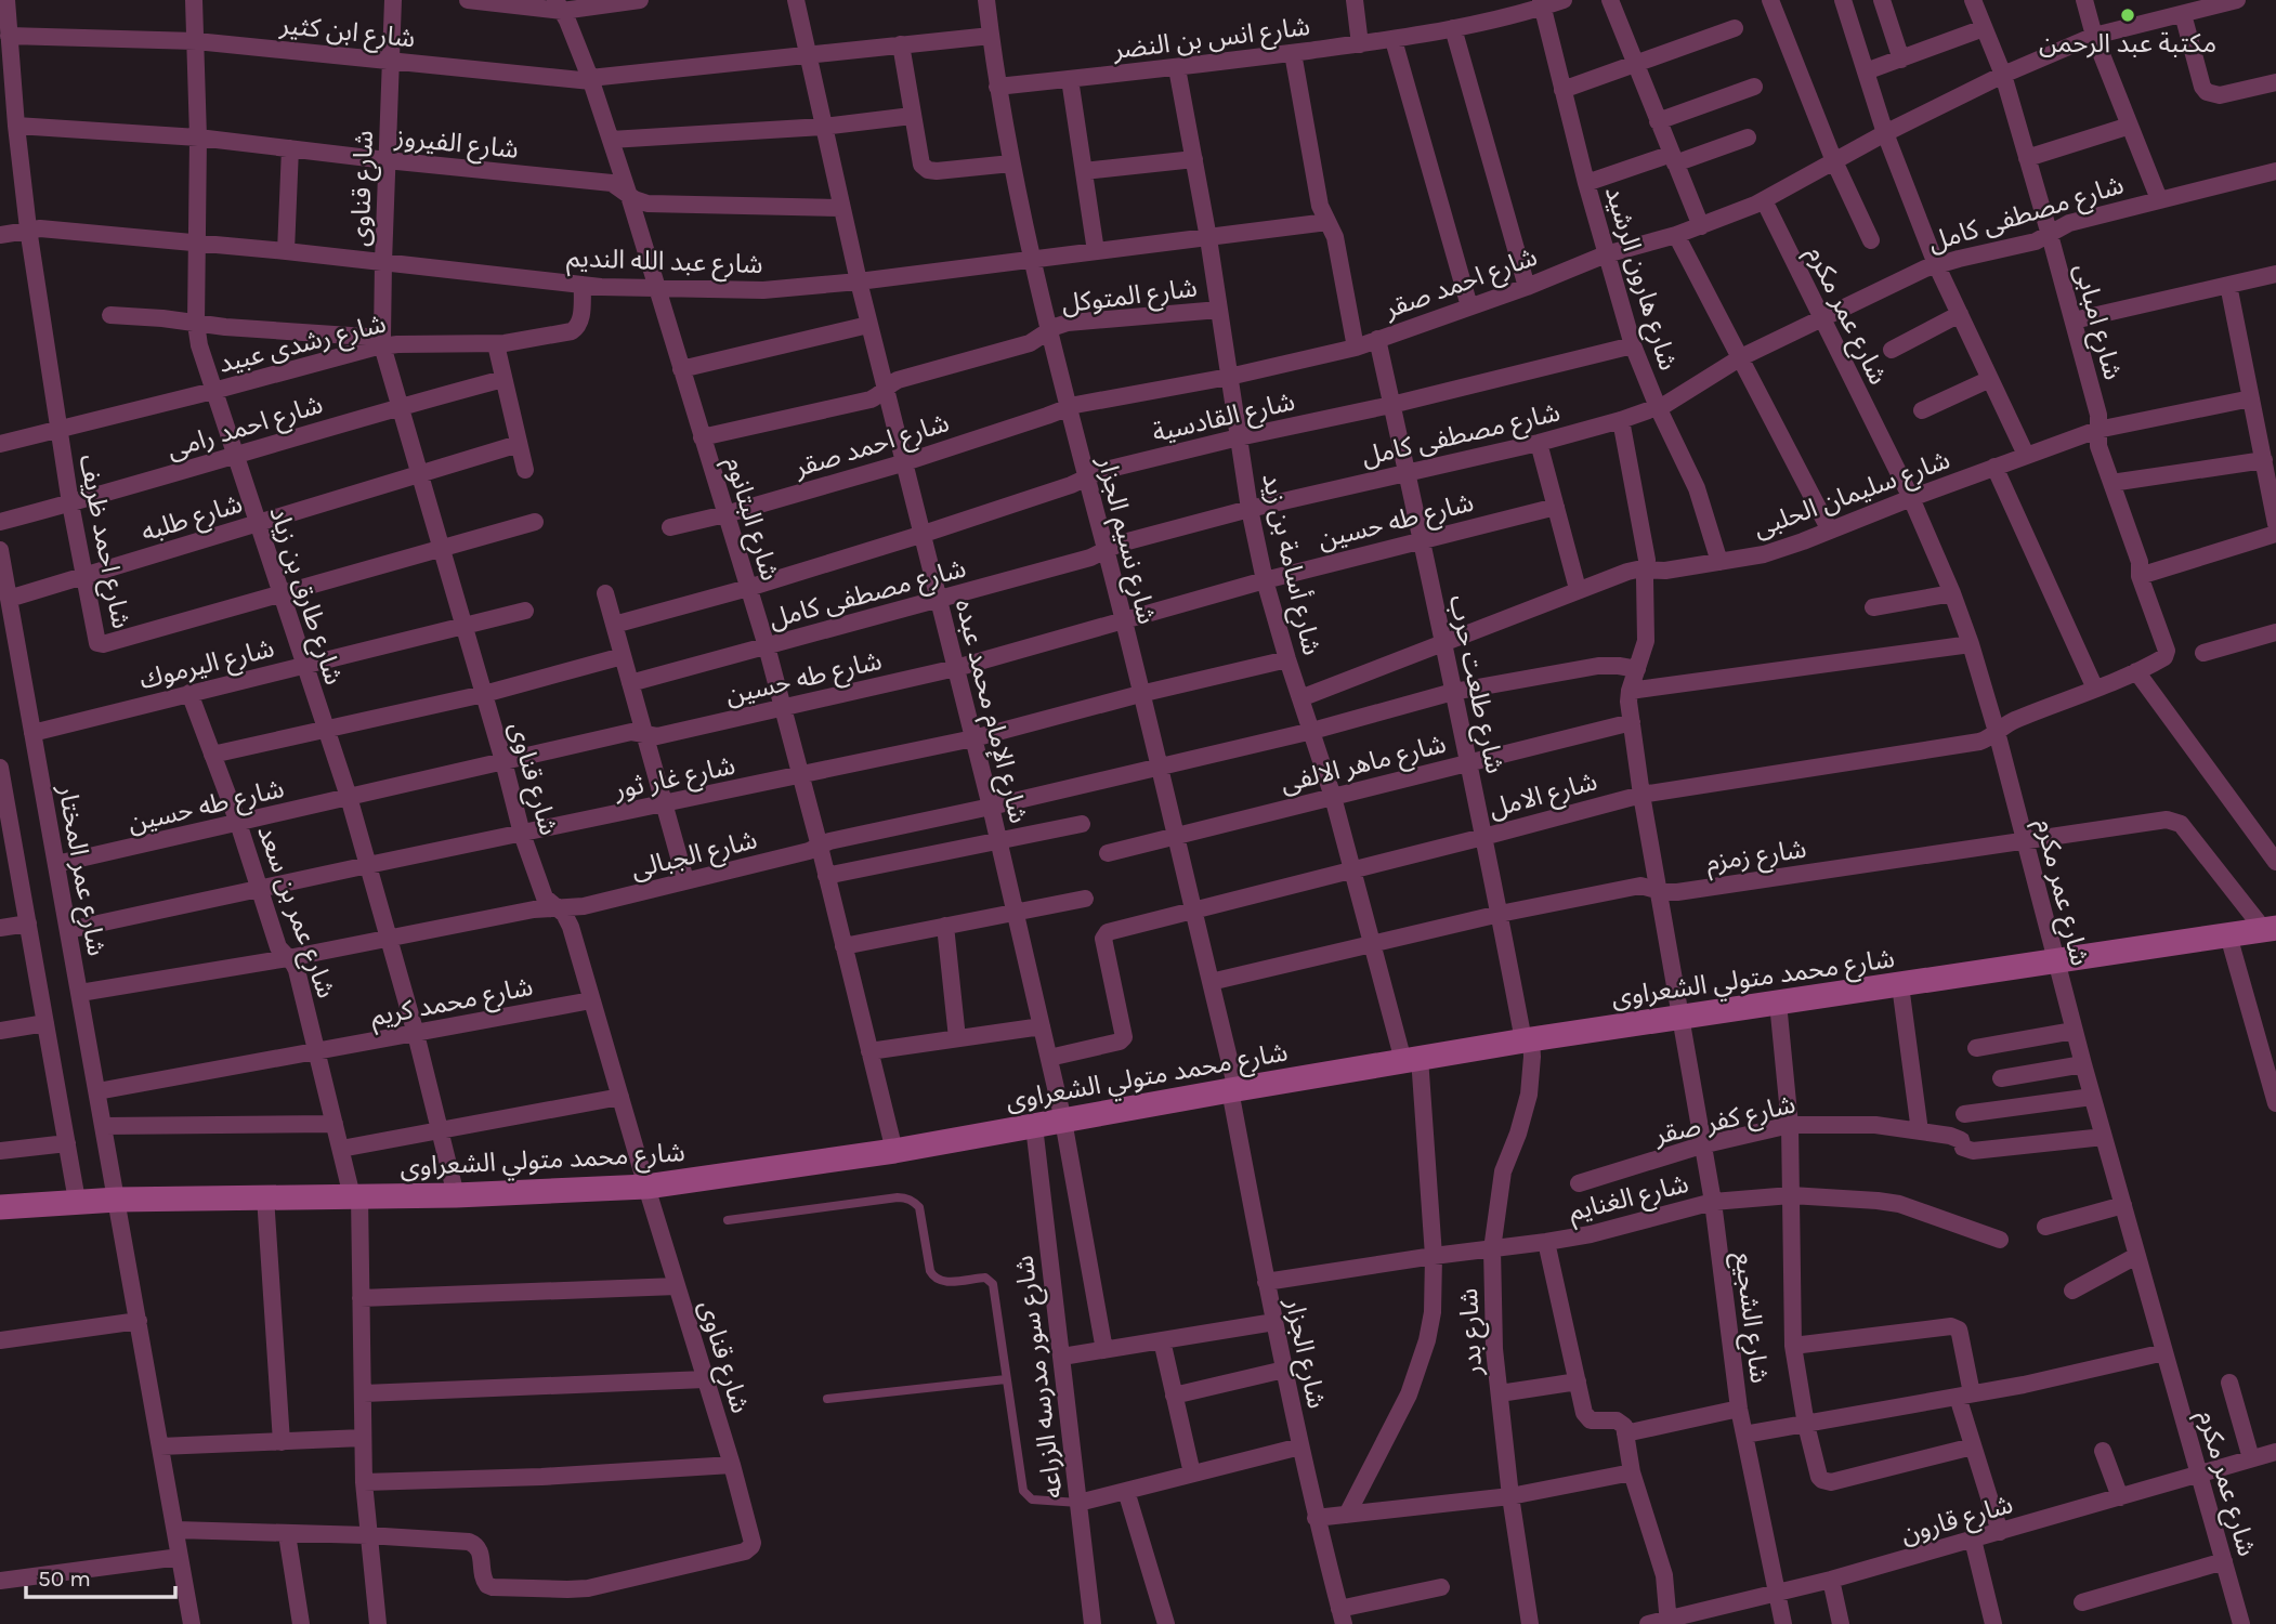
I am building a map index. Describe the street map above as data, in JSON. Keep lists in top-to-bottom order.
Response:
{
  "streets": {
    "street": [
      "شارع ابن كثير",
      "شارع انس بن النضر",
      "شارع الفيروز",
      "شارع قناوى",
      "شارع مصطفى كامل",
      "شارع عبد الله النديم",
      "شارع هارون الرشيد",
      "شارع احمد صقر",
      "شارع المتوكل",
      "شارع عمر مكرم",
      "شارع امبابى",
      "شارع رشدى عبيد",
      "شارع القادسية",
      "شارع احمد رامى",
      "شارع سليمان الحلبى",
      "شارع طلبه",
      "شارع البتانوم",
      "شارع طه حسين",
      "شارع نسيم الجزار",
      "شارع احمد ظريف",
      "شارع أسامة بن زيد",
      "شارع طارق بن زياد",
      "شارع اليرموك",
      "شارع طلعت حرب",
      "شارع الإمام محمد عبده",
      "شارع ماهر الالفى",
      "شارع غار ثور",
      "شارع الامل",
      "شارع الجبالى",
      "شارع زمزم",
      "شارع عمر المختار",
      "شارع عمر بن سعد",
      "شارع محمد متولي الشعراوى",
      "شارع محمد كريم",
      "شارع كفر صقر",
      "شارع الغنايم",
      "شارع الشجيع",
      "شارع بدر",
      "شارع الجزار",
      "شارع سور مدرسه الزراعه",
      "شارع قارون"
    ]
  },
  "crossings": [
    ["شارع ابن كثير", "شارع قناوى"],
    ["شارع ابن كثير", "شارع البتانوم"],
    ["شارع ابن كثير", "شارع نسيم الجزار"],
    ["شارع ابن كثير", "شارع احمد ظريف"],
    ["شارع ابن كثير", "شارع طارق بن زياد"],
    ["شارع ابن كثير", "شارع الإمام محمد عبده"],
    ["شارع انس بن النضر", "شارع هارون الرشيد"],
    ["شارع انس بن النضر", "شارع نسيم الجزار"],
    ["شارع انس بن النضر", "شارع أسامة بن زيد"],
    ["شارع الفيروز", "شارع قناوى"],
    ["شارع الفيروز", "شارع البتانوم"],
    ["شارع الفيروز", "شارع احمد ظريف"],
    ["شارع الفيروز", "شارع طارق بن زياد"],
    ["شارع الفيروز", "شارع الإمام محمد عبده"],
    ["شارع قناوى", "شارع عبد الله النديم"],
    ["شارع قناوى", "شارع رشدى عبيد"],
    ["شارع قناوى", "شارع احمد رامى"],
    ["شارع قناوى", "شارع طلبه"],
    ["شارع قناوى", "شارع طه حسين"],
    ["شارع قناوى", "شارع احمد ظريف"],
    ["شارع قناوى", "شارع اليرموك"],
    ["شارع قناوى", "شارع غار ثور"],
    ["شارع قناوى", "شارع الجبالى"],
    ["شارع قناوى", "شارع عمر بن سعد"],
    ["شارع قناوى", "شارع محمد متولي الشعراوى"],
    ["شارع قناوى", "شارع محمد كريم"],
    ["شارع مصطفى كامل", "شارع هارون الرشيد"],
    ["شارع مصطفى كامل", "شارع عمر مكرم"],
    ["شارع مصطفى كامل", "شارع امبابى"],
    ["شارع مصطفى كامل", "شارع البتانوم"],
    ["شارع مصطفى كامل", "شارع نسيم الجزار"],
    ["شارع مصطفى كامل", "شارع أسامة بن زيد"],
    ["شارع مصطفى كامل", "شارع طلعت حرب"],
    ["شارع مصطفى كامل", "شارع الإمام محمد عبده"],
    ["شارع عبد الله النديم", "شارع رشدى عبيد"],
    ["شارع عبد الله النديم", "شارع البتانوم"],
    ["شارع عبد الله النديم", "شارع نسيم الجزار"],
    ["شارع عبد الله النديم", "شارع احمد ظريف"],
    ["شارع عبد الله النديم", "شارع أسامة بن زيد"],
    ["شارع عبد الله النديم", "شارع طارق بن زياد"],
    ["شارع عبد الله النديم", "شارع الإمام محمد عبده"],
    ["شارع هارون الرشيد", "شارع احمد صقر"],
    ["شارع هارون الرشيد", "شارع القادسية"],
    ["شارع هارون الرشيد", "شارع سليمان الحلبى"],
    ["شارع احمد صقر", "شارع عمر مكرم"],
    ["شارع احمد صقر", "شارع امبابى"],
    ["شارع احمد صقر", "شارع البتانوم"],
    ["شارع احمد صقر", "شارع نسيم الجزار"],
    ["شارع احمد صقر", "شارع أسامة بن زيد"],
    ["شارع احمد صقر", "شارع طلعت حرب"],
    ["شارع احمد صقر", "شارع الإمام محمد عبده"],
    ["شارع المتوكل", "شارع البتانوم"],
    ["شارع المتوكل", "شارع نسيم الجزار"],
    ["شارع المتوكل", "شارع أسامة بن زيد"],
    ["شارع المتوكل", "شارع الإمام محمد عبده"],
    ["شارع عمر مكرم", "شارع سليمان الحلبى"],
    ["شارع عمر مكرم", "شارع الامل"],
    ["شارع عمر مكرم", "شارع زمزم"],
    ["شارع عمر مكرم", "شارع محمد متولي الشعراوى"],
    ["شارع عمر مكرم", "شارع كفر صقر"],
    ["شارع عمر مكرم", "شارع قارون"],
    ["شارع امبابى", "شارع سليمان الحلبى"],
    ["شارع امبابى", "شارع الامل"],
    ["شارع رشدى عبيد", "شارع احمد ظريف"],
    ["شارع رشدى عبيد", "شارع طارق بن زياد"],
    ["شارع القادسية", "شارع البتانوم"],
    ["شارع القادسية", "شارع نسيم الجزار"],
    ["شارع القادسية", "شارع أسامة بن زيد"],
    ["شارع القادسية", "شارع طلعت حرب"],
    ["شارع القادسية", "شارع الإمام محمد عبده"],
    ["شارع احمد رامى", "شارع احمد ظريف"],
    ["شارع احمد رامى", "شارع طارق بن زياد"],
    ["شارع سليمان الحلبى", "شارع أسامة بن زيد"],
    ["شارع سليمان الحلبى", "شارع طلعت حرب"],
    ["شارع طلبه", "شارع احمد ظريف"],
    ["شارع طلبه", "شارع طارق بن زياد"],
    ["شارع طلبه", "شارع عمر المختار"],
    ["شارع البتانوم", "شارع طه حسين"],
    ["شارع البتانوم", "شارع غار ثور"],
    ["شارع البتانوم", "شارع الجبالى"],
    ["شارع البتانوم", "شارع محمد متولي الشعراوى"],
    ["شارع طه حسين", "شارع نسيم الجزار"],
    ["شارع طه حسين", "شارع أسامة بن زيد"],
    ["شارع طه حسين", "شارع طارق بن زياد"],
    ["شارع طه حسين", "شارع طلعت حرب"],
    ["شارع طه حسين", "شارع الإمام محمد عبده"],
    ["شارع طه حسين", "شارع عمر المختار"],
    ["شارع طه حسين", "شارع عمر بن سعد"],
    ["شارع نسيم الجزار", "شارع ماهر الالفى"],
    ["شارع نسيم الجزار", "شارع غار ثور"],
    ["شارع نسيم الجزار", "شارع الامل"],
    ["شارع نسيم الجزار", "شارع الجبالى"],
    ["شارع نسيم الجزار", "شارع زمزم"],
    ["شارع نسيم الجزار", "شارع محمد متولي الشعراوى"],
    ["شارع نسيم الجزار", "شارع الجزار"],
    ["شارع احمد ظريف", "شارع طارق بن زياد"],
    ["شارع أسامة بن زيد", "شارع ماهر الالفى"],
    ["شارع أسامة بن زيد", "شارع غار ثور"],
    ["شارع أسامة بن زيد", "شارع الامل"],
    ["شارع أسامة بن زيد", "شارع الجبالى"],
    ["شارع أسامة بن زيد", "شارع زمزم"],
    ["شارع أسامة بن زيد", "شارع محمد متولي الشعراوى"],
    ["شارع أسامة بن زيد", "شارع الغنايم"],
    ["شارع طارق بن زياد", "شارع اليرموك"],
    ["شارع طارق بن زياد", "شارع غار ثور"],
    ["شارع طارق بن زياد", "شارع الجبالى"],
    ["شارع طارق بن زياد", "شارع محمد متولي الشعراوى"],
    ["شارع طارق بن زياد", "شارع محمد كريم"],
    ["شارع اليرموك", "شارع عمر المختار"],
    ["شارع اليرموك", "شارع عمر بن سعد"],
    ["شارع طلعت حرب", "شارع ماهر الالفى"],
    ["شارع طلعت حرب", "شارع الامل"],
    ["شارع طلعت حرب", "شارع الجبالى"],
    ["شارع طلعت حرب", "شارع زمزم"],
    ["شارع طلعت حرب", "شارع محمد متولي الشعراوى"],
    ["شارع طلعت حرب", "شارع بدر"],
    ["شارع الإمام محمد عبده", "شارع غار ثور"],
    ["شارع الإمام محمد عبده", "شارع الامل"],
    ["شارع الإمام محمد عبده", "شارع الجبالى"],
    ["شارع الإمام محمد عبده", "شارع محمد متولي الشعراوى"],
    ["شارع ماهر الالفى", "شارع الشجيع"],
    ["شارع غار ثور", "شارع عمر المختار"],
    ["شارع غار ثور", "شارع عمر بن سعد"],
    ["شارع الامل", "شارع الشجيع"],
    ["شارع الجبالى", "شارع عمر المختار"],
    ["شارع الجبالى", "شارع عمر بن سعد"],
    ["شارع زمزم", "شارع محمد متولي الشعراوى"],
    ["شارع زمزم", "شارع الشجيع"],
    ["شارع عمر المختار", "شارع محمد متولي الشعراوى"],
    ["شارع عمر المختار", "شارع محمد كريم"],
    ["شارع عمر بن سعد", "شارع محمد متولي الشعراوى"],
    ["شارع عمر بن سعد", "شارع محمد كريم"],
    ["شارع محمد متولي الشعراوى", "شارع الشجيع"],
    ["شارع محمد متولي الشعراوى", "شارع بدر"],
    ["شارع محمد متولي الشعراوى", "شارع الجزار"],
    ["شارع محمد متولي الشعراوى", "شارع سور مدرسه الزراعه"],
    ["شارع كفر صقر", "شارع الشجيع"],
    ["شارع الغنايم", "شارع الشجيع"],
    ["شارع الغنايم", "شارع بدر"],
    ["شارع الغنايم", "شارع الجزار"],
    ["شارع الشجيع", "شارع قارون"]
  ],
  "places": ["مكتبة عبد الرحمن"],
  "scale_bar": "50 m"
}
